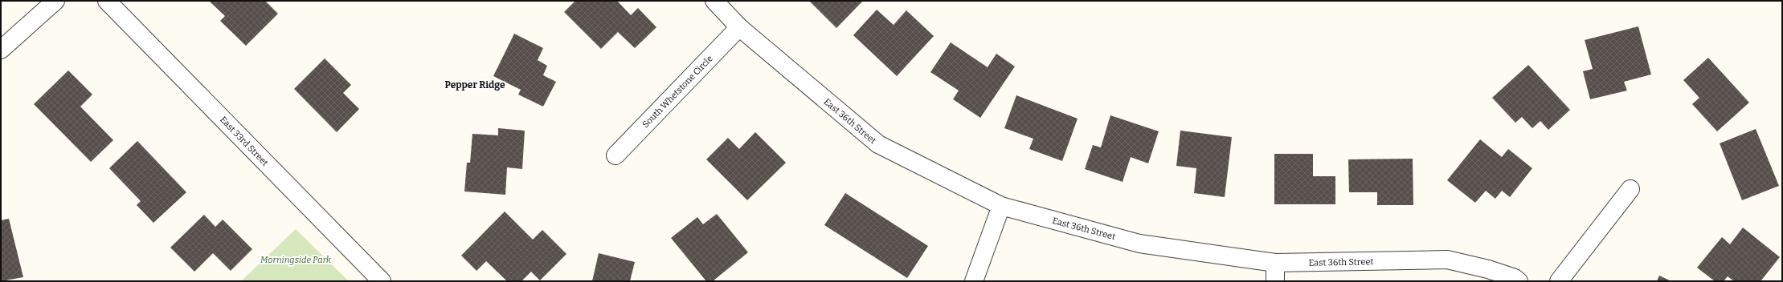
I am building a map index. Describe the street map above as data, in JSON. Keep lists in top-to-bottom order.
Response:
{
  "streets": {
    "street": ["South Whetstone Circle", "East 36th Street", "East 33rd Street"]
  },
  "crossings": [
    ["South Whetstone Circle", "East 36th Street"]
  ],
  "districts": ["Pepper Ridge"],
  "parks": ["Morningside Park"]
}
